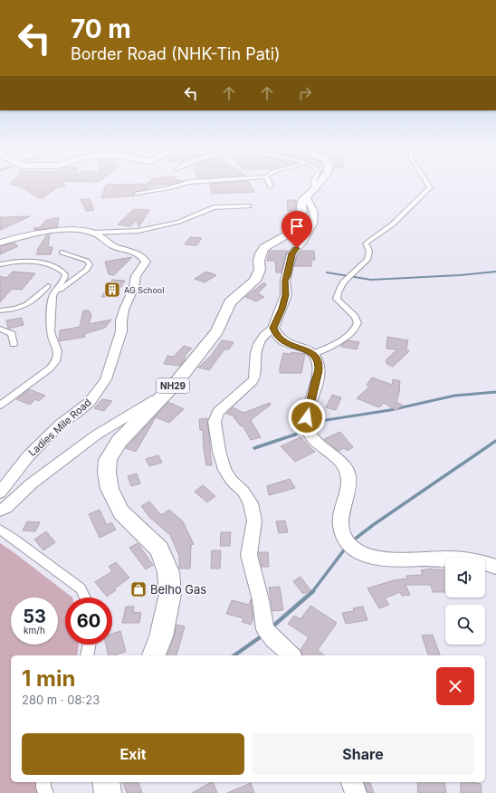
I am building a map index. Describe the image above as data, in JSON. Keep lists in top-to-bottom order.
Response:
{
  "streets": {
    "highway": ["NH29"],
    "street": ["Ladies Mile Road"]
  },
  "places": {
    "building": ["AG School"],
    "shop": ["Belho Gas"]
  },
  "page": {
    "turn": ["70 m", "Border Road (NHK-Tin Pati)"],
    "speed": "53 km/h",
    "limit": "60",
    "heading": ["1 min", "280 m · 08:23"],
    "buttons": ["Exit", "Share"]
  }
}
